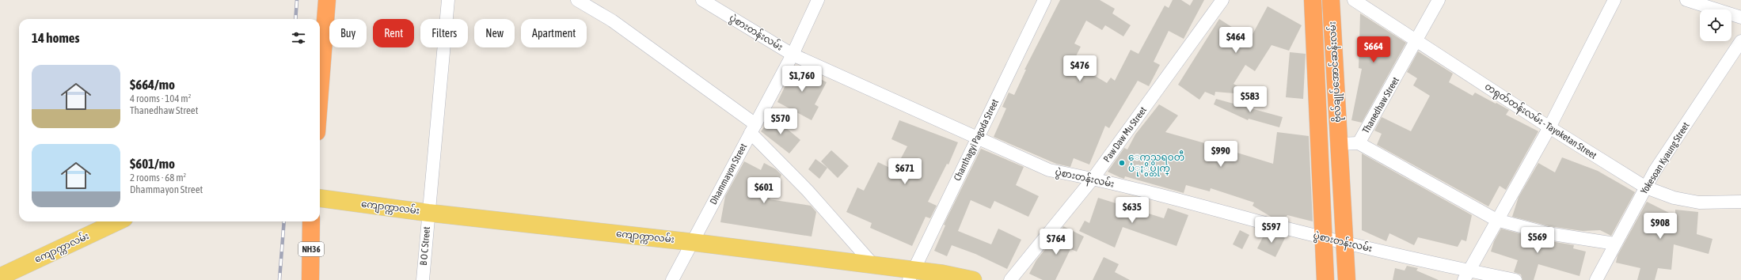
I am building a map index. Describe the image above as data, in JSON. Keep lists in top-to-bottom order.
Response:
{
  "streets": {
    "highway": ["ဗိုလ်ချုပ်အောင်ဆန်းလမ်း", "NH36"],
    "main road": ["ကျောက္ကာလမ်း"],
    "street": [
      "ပွဲစားတန်းလမ်း",
      "Thanedhaw Street",
      "တရုတ်တန်းလမ်း - Tayoketan Street",
      "Paw Daw Mu Street",
      "Chanthagyi Pagoda Street",
      "Yokesoan Kyaung Street",
      "Dhammayon Street",
      "B O C Street"
    ]
  },
  "crossings": [
    ["ပွဲစားတန်းလမ်း", "ဗိုလ်ချုပ်အောင်ဆန်းလမ်း"],
    ["ပွဲစားတန်းလမ်း", "Paw Daw Mu Street"],
    ["ပွဲစားတန်းလမ်း", "Chanthagyi Pagoda Street"],
    ["ပွဲစားတန်းလမ်း", "Dhammayon Street"],
    ["Thanedhaw Street", "တရုတ်တန်းလမ်း - Tayoketan Street"],
    ["တရုတ်တန်းလမ်း - Tayoketan Street", "Yokesoan Kyaung Street"],
    ["Chanthagyi Pagoda Street", "ကျောက္ကာလမ်း"],
    ["Dhammayon Street", "ကျောက္ကာလမ်း"],
    ["ကျောက္ကာလမ်း", "B O C Street"]
  ],
  "places": ["ေကသရ၀တီ ပံုႏွိပ္တိုက္"],
  "page": {
    "chip": [
      "Buy",
      "Rent",
      "Filters",
      "New",
      "Apartment"
    ],
    "heading": "14 homes",
    "price": [
      "$464",
      "$664",
      "$476",
      "$1,760",
      "$583",
      "$570",
      "$990",
      "$671",
      "$601",
      "$635",
      "$908",
      "$597",
      "$569",
      "$764"
    ],
    "list": [
      {
        "name": "$664/mo",
        "note": "4 rooms · 104 m² · Thanedhaw Street"
      },
      {
        "name": "$601/mo",
        "note": "2 rooms · 68 m² · Dhammayon Street"
      }
    ]
  }
}
